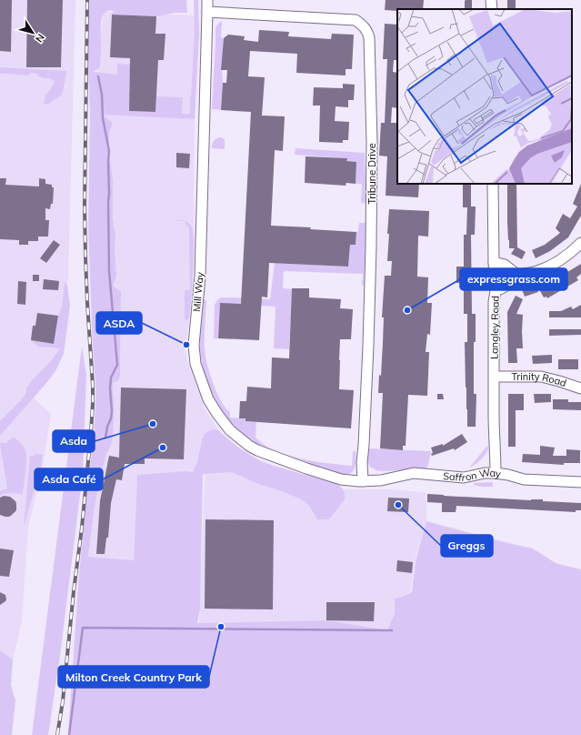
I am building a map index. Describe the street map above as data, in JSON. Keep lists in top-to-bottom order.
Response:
{
  "streets": {
    "street": [
      "Tribune Drive",
      "Mill Way",
      "Langley Road",
      "Trinity Road",
      "Saffron Way"
    ]
  },
  "crossings": [
    ["Tribune Drive", "Mill Way"],
    ["Tribune Drive", "Saffron Way"],
    ["Mill Way", "Saffron Way"],
    ["Langley Road", "Trinity Road"],
    ["Langley Road", "Saffron Way"]
  ],
  "places": [
    "expressgrass.com",
    "ASDA",
    "Asda",
    "Asda Café",
    "Greggs",
    "Milton Creek Country Park"
  ],
  "north": "bottom right"
}
